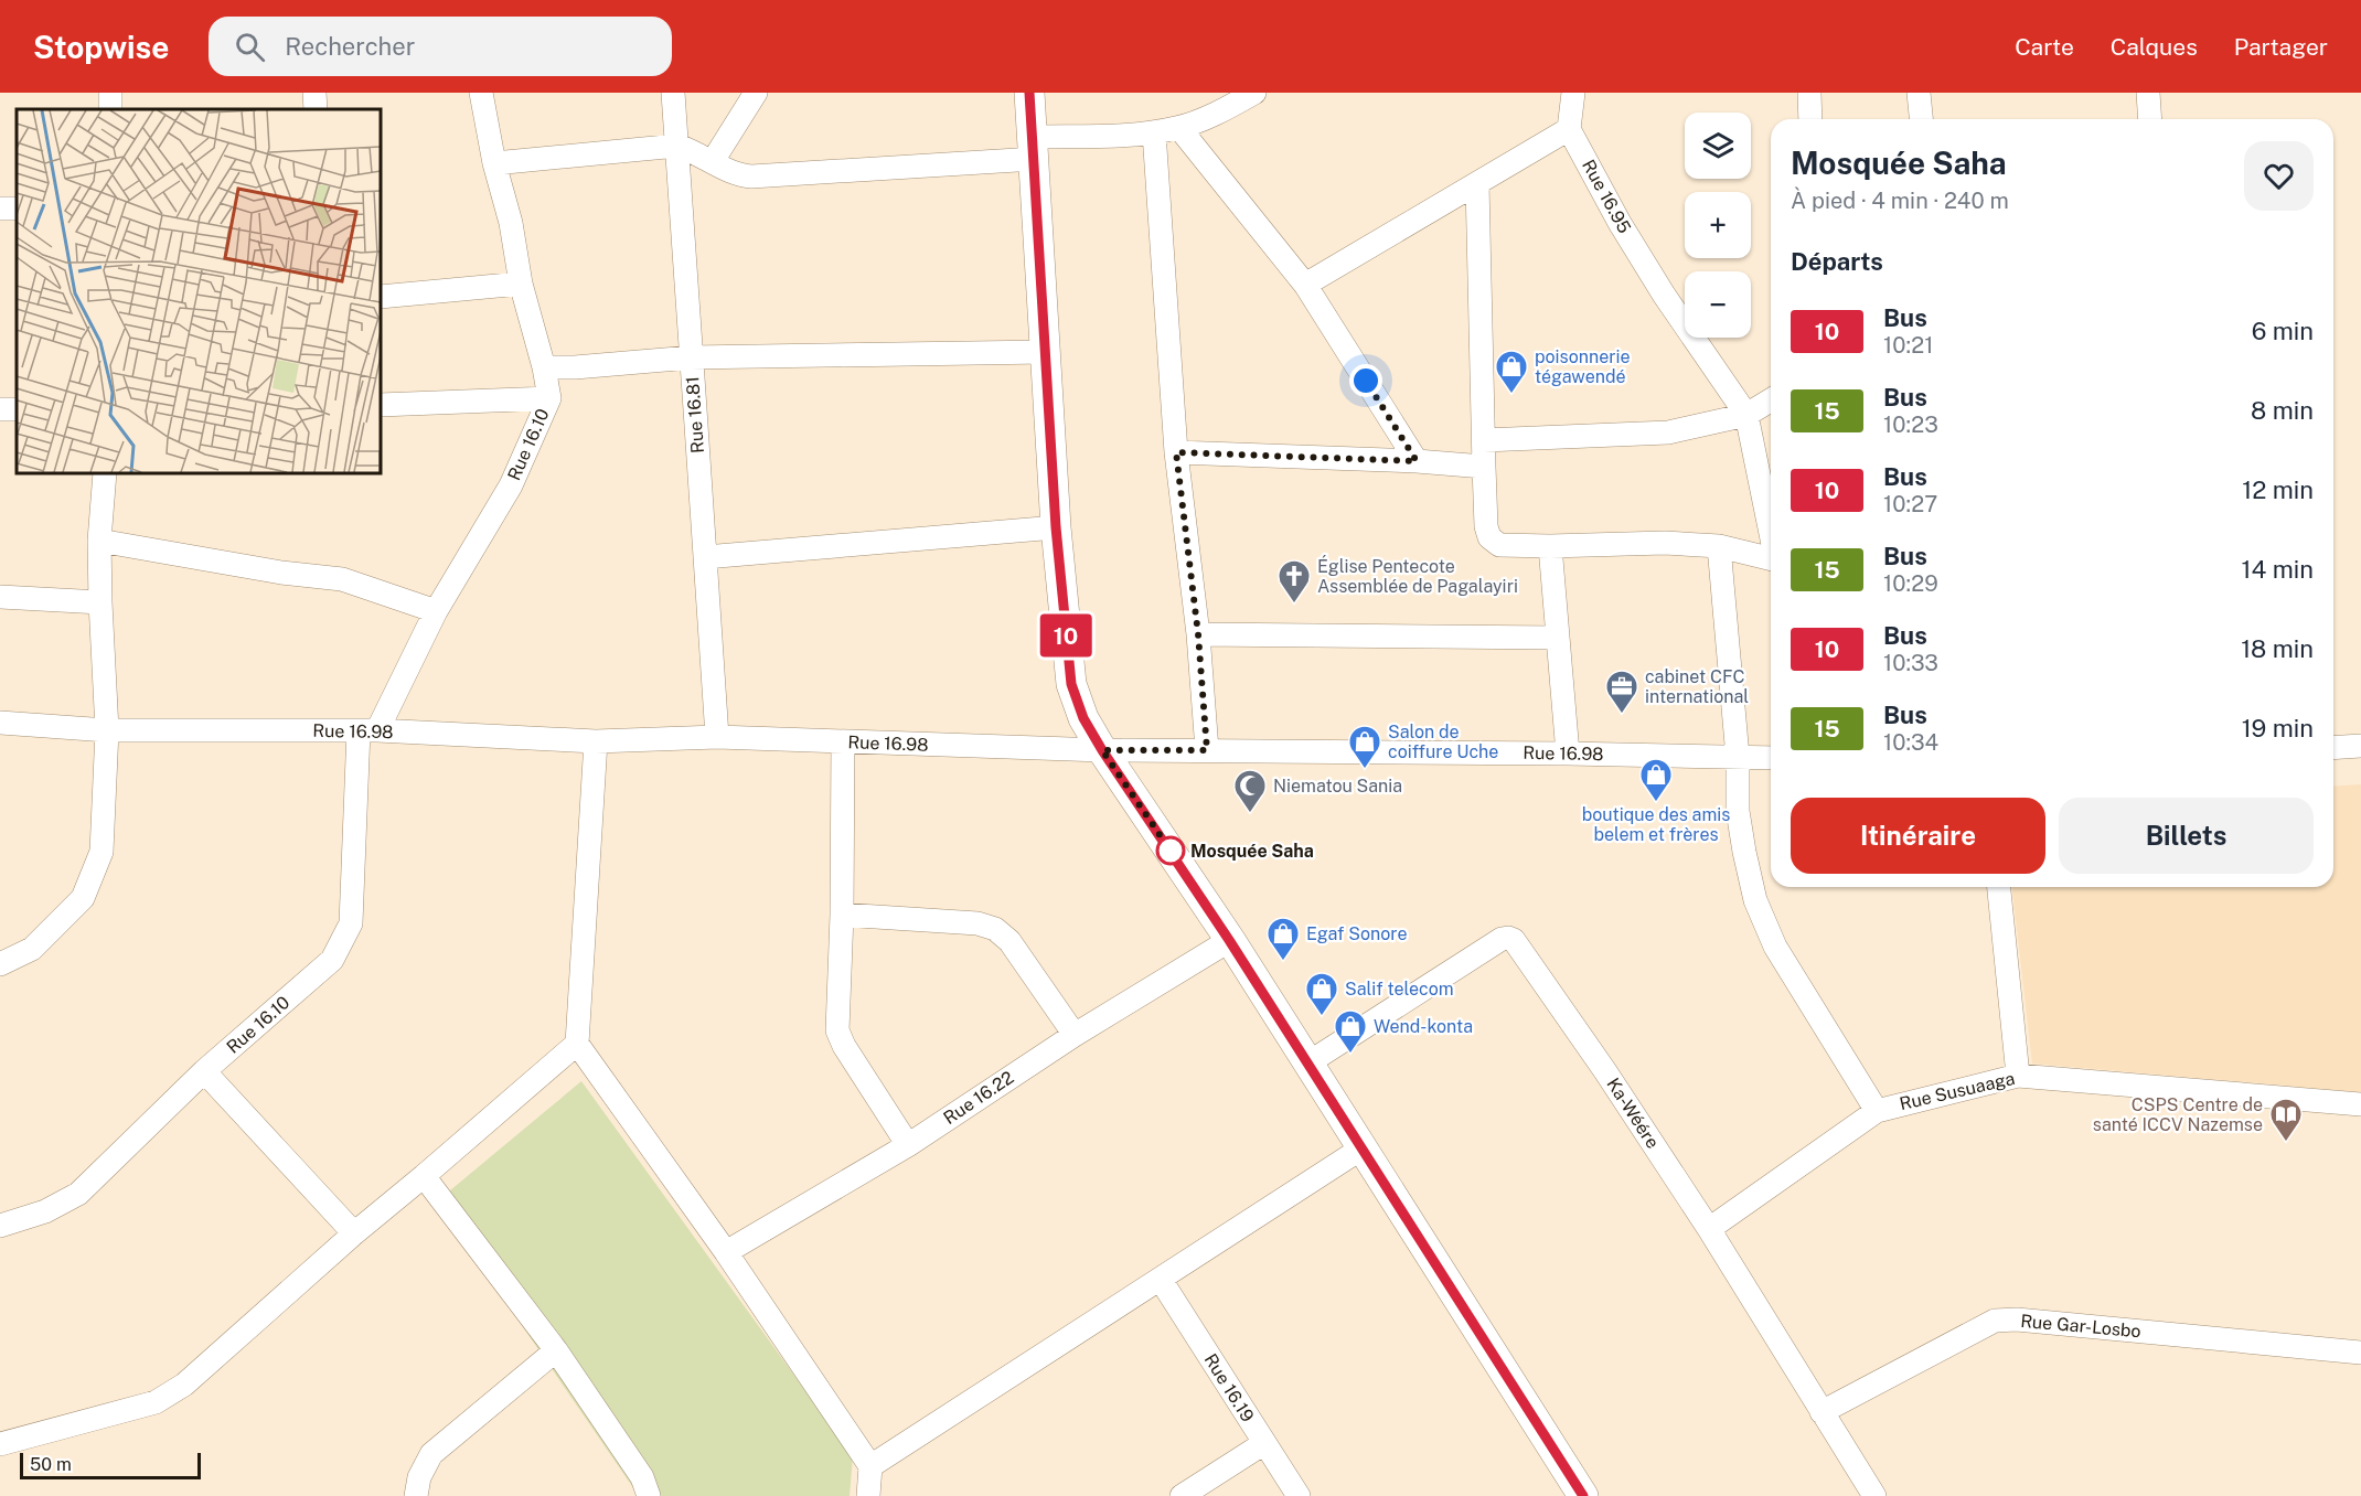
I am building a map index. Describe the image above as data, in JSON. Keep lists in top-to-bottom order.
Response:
{
  "streets": {
    "street": [
      "Rue 16.95",
      "Rue 16.81",
      "Rue 16.10",
      "Rue 16.98",
      "Rue Susuaaga",
      "Rue 16.22",
      "Ka-Wéére",
      "Rue Gar-Losbo",
      "Rue 16.19"
    ]
  },
  "crossings": [
    ["Rue 16.81", "Rue 16.98"],
    ["Rue 16.10", "Rue 16.98"],
    ["Rue Susuaaga", "Ka-Wéére"],
    ["Ka-Wéére", "Rue Gar-Losbo"]
  ],
  "places": {
    "shop": [
      "poisonnerie tégawendé",
      "Salon de coiffure Uche",
      "boutique des amis belem et frères",
      "Egaf Sonore",
      "Salif telecom",
      "Wend-konta"
    ],
    "church": ["Église Pentecote Assemblée de Pagalayiri"],
    "office": ["cabinet CFC international"],
    "mosque": ["Niematou Sania"],
    "other": ["Mosquée Saha"],
    "library": ["CSPS Centre de santé ICCV Nazemse"]
  },
  "lines": ["bus line 10"],
  "scale_bar": "50 m",
  "page": {
    "header": "Stopwise",
    "search": "Rechercher",
    "nav": ["Carte", "Calques", "Partager"],
    "on_map": "10",
    "map_buttons": ["+", "−"],
    "heading": [
      ["Mosquée Saha", "À pied · 4 min · 240 m"],
      "Départs"
    ],
    "list": [
      {
        "mark": "10",
        "name": "Bus",
        "note": "10:21",
        "value": "6 min"
      },
      {
        "mark": "15",
        "name": "Bus",
        "note": "10:23",
        "value": "8 min"
      },
      {
        "mark": "10",
        "name": "Bus",
        "note": "10:27",
        "value": "12 min"
      },
      {
        "mark": "15",
        "name": "Bus",
        "note": "10:29",
        "value": "14 min"
      },
      {
        "mark": "10",
        "name": "Bus",
        "note": "10:33",
        "value": "18 min"
      },
      {
        "mark": "15",
        "name": "Bus",
        "note": "10:34",
        "value": "19 min"
      }
    ],
    "buttons": ["Itinéraire", "Billets"],
    "scale": "50 m"
  }
}
